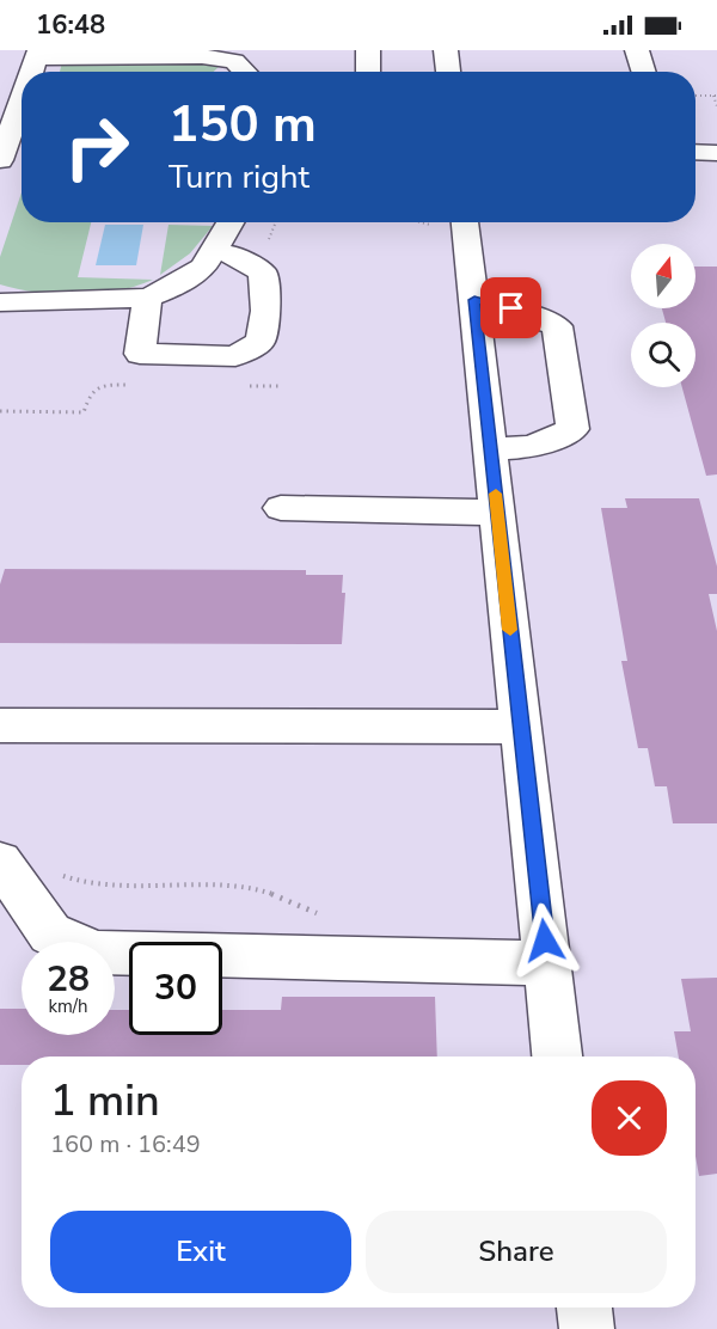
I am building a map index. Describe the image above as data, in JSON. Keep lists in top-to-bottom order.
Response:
{
  "north": "top",
  "page": {
    "status": "16:48",
    "turn": ["150 m", "Turn right"],
    "speed": "28 km/h",
    "limit": "30",
    "heading": ["1 min", "160 m · 16:49"],
    "buttons": ["Exit", "Share"]
  }
}
